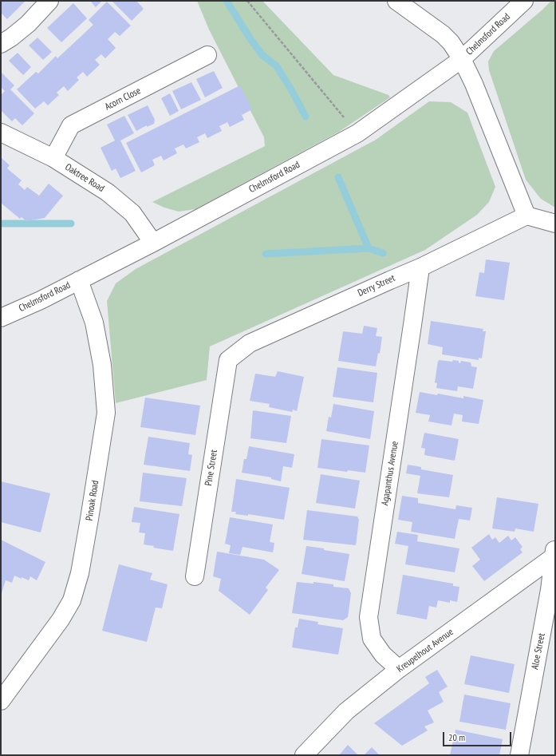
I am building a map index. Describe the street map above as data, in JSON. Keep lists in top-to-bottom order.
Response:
{
  "streets": {
    "street": [
      "Chelmsford Road",
      "Acorn Close",
      "Oaktree Road",
      "Derry Street",
      "Pine Street",
      "Agapanthus Avenue",
      "Pinoak Road",
      "Kreupelhout Avenue",
      "Aloe Street"
    ]
  },
  "crossings": [
    ["Chelmsford Road", "Oaktree Road"],
    ["Chelmsford Road", "Pinoak Road"],
    ["Acorn Close", "Oaktree Road"],
    ["Derry Street", "Pine Street"],
    ["Derry Street", "Agapanthus Avenue"],
    ["Agapanthus Avenue", "Kreupelhout Avenue"],
    ["Kreupelhout Avenue", "Aloe Street"]
  ],
  "scale_bar": "20 m"
}
